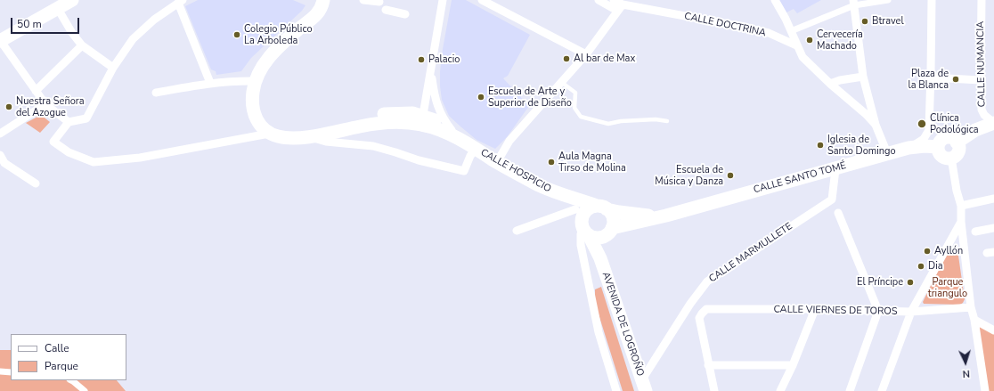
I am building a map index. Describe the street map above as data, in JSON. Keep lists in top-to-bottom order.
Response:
{
  "streets": {
    "main road": ["CALLE HOSPICIO", "CALLE SANTO TOMÉ", "AVENIDA DE LOGROÑO"],
    "street": [
      "CALLE DOCTRINA",
      "CALLE NUMANCIA",
      "CALLE MARMULLETE",
      "CALLE VIERNES DE TOROS"
    ]
  },
  "crossings": [
    ["CALLE HOSPICIO", "CALLE SANTO TOMÉ"],
    ["CALLE HOSPICIO", "AVENIDA DE LOGROÑO"],
    ["CALLE SANTO TOMÉ", "CALLE MARMULLETE"],
    ["CALLE SANTO TOMÉ", "AVENIDA DE LOGROÑO"],
    ["CALLE MARMULLETE", "AVENIDA DE LOGROÑO"]
  ],
  "parks": ["Parque triangulo"],
  "places": [
    "Btravel",
    "Colegio Público La Arboleda",
    "Cervecería Machado",
    "Al bar de Max",
    "Palacio",
    "Plaza de la Blanca",
    "Escuela de Arte y Superior de Diseño",
    "Nuestra Señora del Azogue",
    "Clínica Podológica",
    "Iglesia de Santo Domingo",
    "Aula Magna Tirso de Molina",
    "Escuela de Música y Danza",
    "Ayllón",
    "Dia",
    "El Príncipe"
  ],
  "legend": ["Calle", "Parque"],
  "scale_bar": "50 m",
  "north": "bottom"
}
